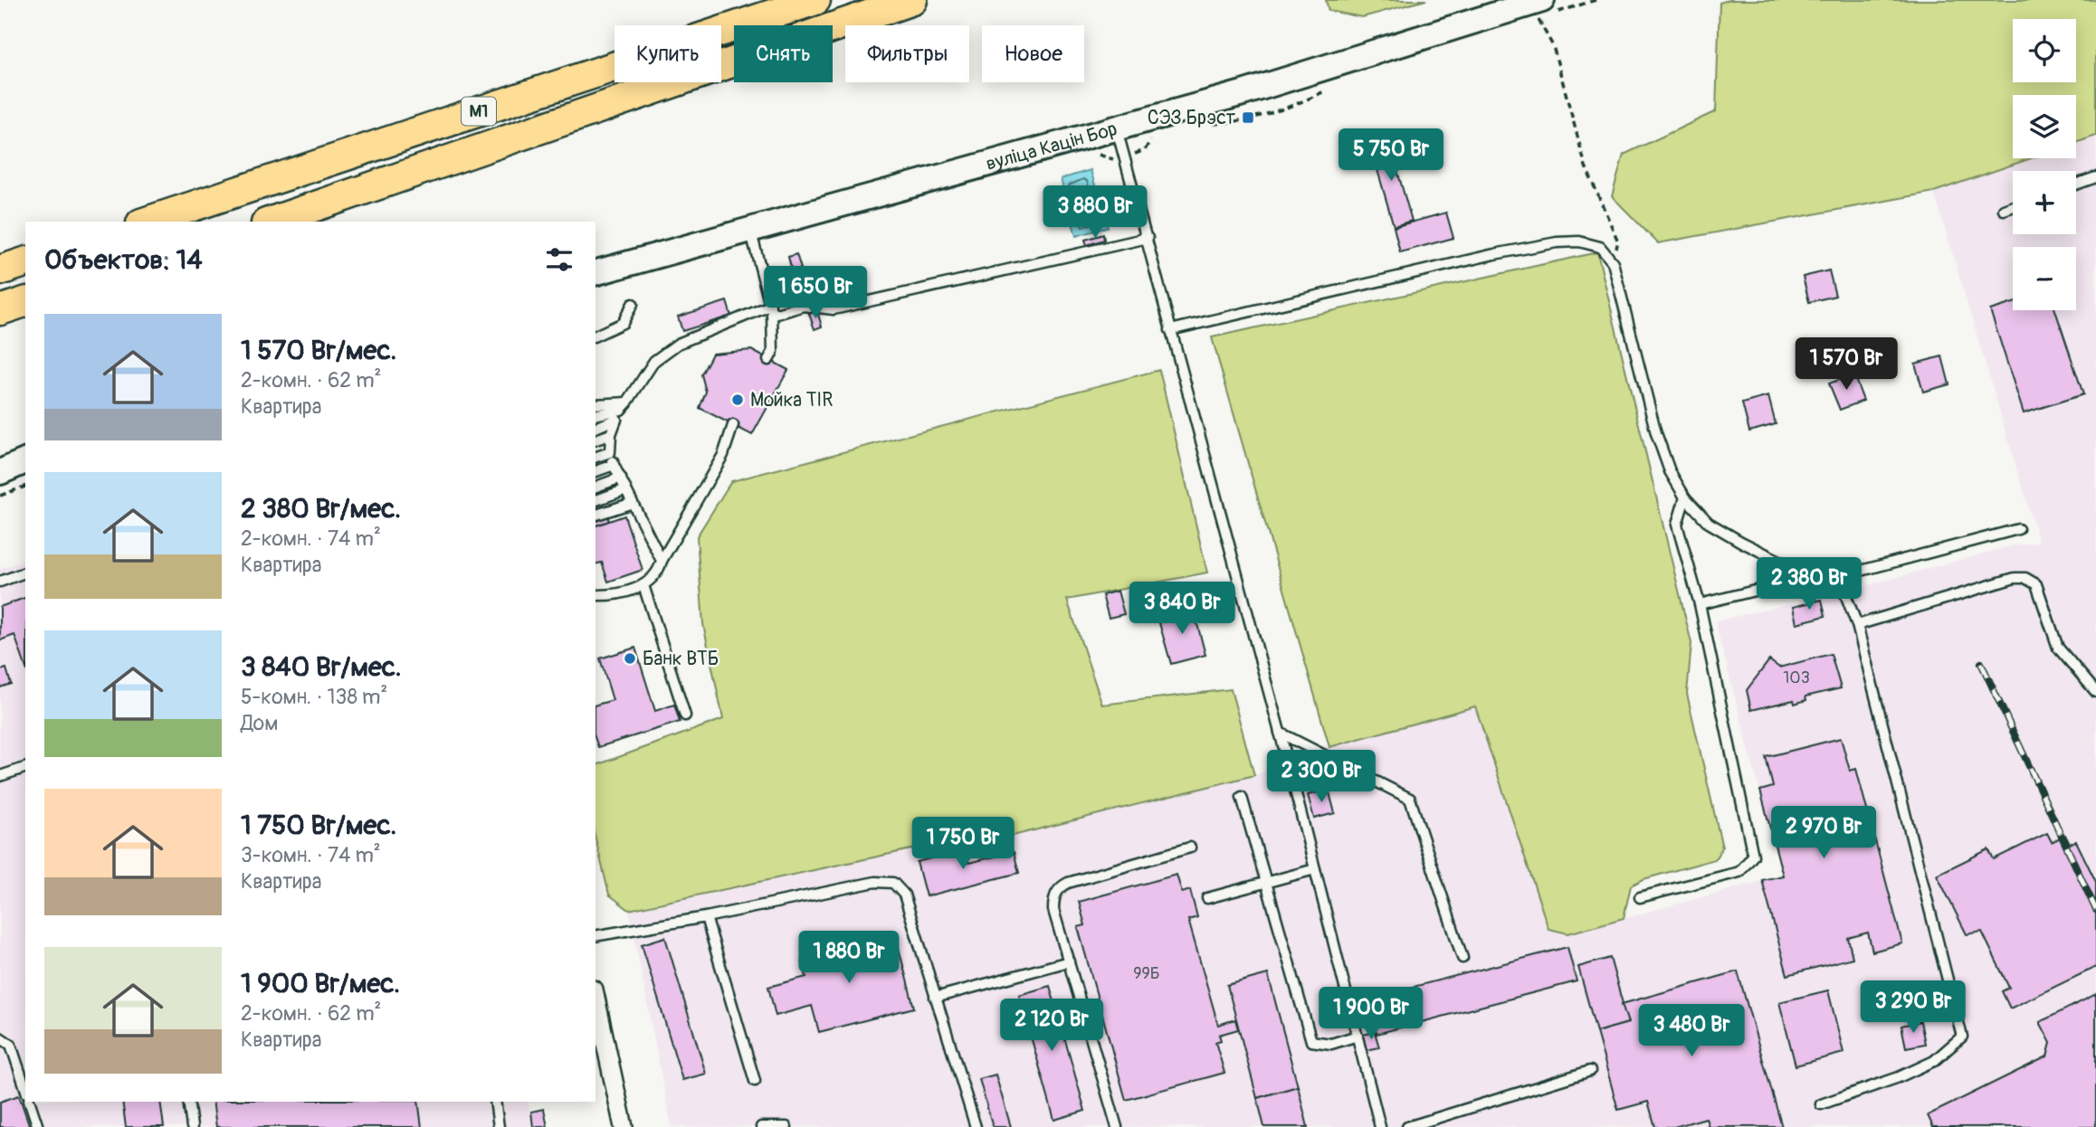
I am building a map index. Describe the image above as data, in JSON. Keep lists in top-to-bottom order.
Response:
{
  "streets": {
    "highway": ["М1"],
    "main road": ["вуліца Кацін Бор"]
  },
  "places": {
    "transit": ["СЭЗ Брэст"],
    "other": ["Мойка TIR", "Банк ВТБ"]
  },
  "house_numbers": ["103", "99Б"],
  "page": {
    "map_buttons": ["+", "−"],
    "chip": [
      "Купить",
      "Снять",
      "Фильтры",
      "Новое"
    ],
    "price": [
      "5 750 Br",
      "3 880 Br",
      "1 650 Br",
      "1 570 Br",
      "2 380 Br",
      "3 840 Br",
      "2 300 Br",
      "2 970 Br",
      "1 750 Br",
      "1 880 Br",
      "3 290 Br",
      "1 900 Br",
      "2 120 Br",
      "3 480 Br"
    ],
    "heading": "Объектов: 14",
    "list": [
      {
        "name": "1 570 Br/мес.",
        "note": "2-комн. · 62 m² · Квартира"
      },
      {
        "name": "2 380 Br/мес.",
        "note": "2-комн. · 74 m² · Квартира"
      },
      {
        "name": "3 840 Br/мес.",
        "note": "5-комн. · 138 m² · Дом"
      },
      {
        "name": "1 750 Br/мес.",
        "note": "3-комн. · 74 m² · Квартира"
      },
      {
        "name": "1 900 Br/мес.",
        "note": "2-комн. · 62 m² · Квартира"
      }
    ]
  }
}
